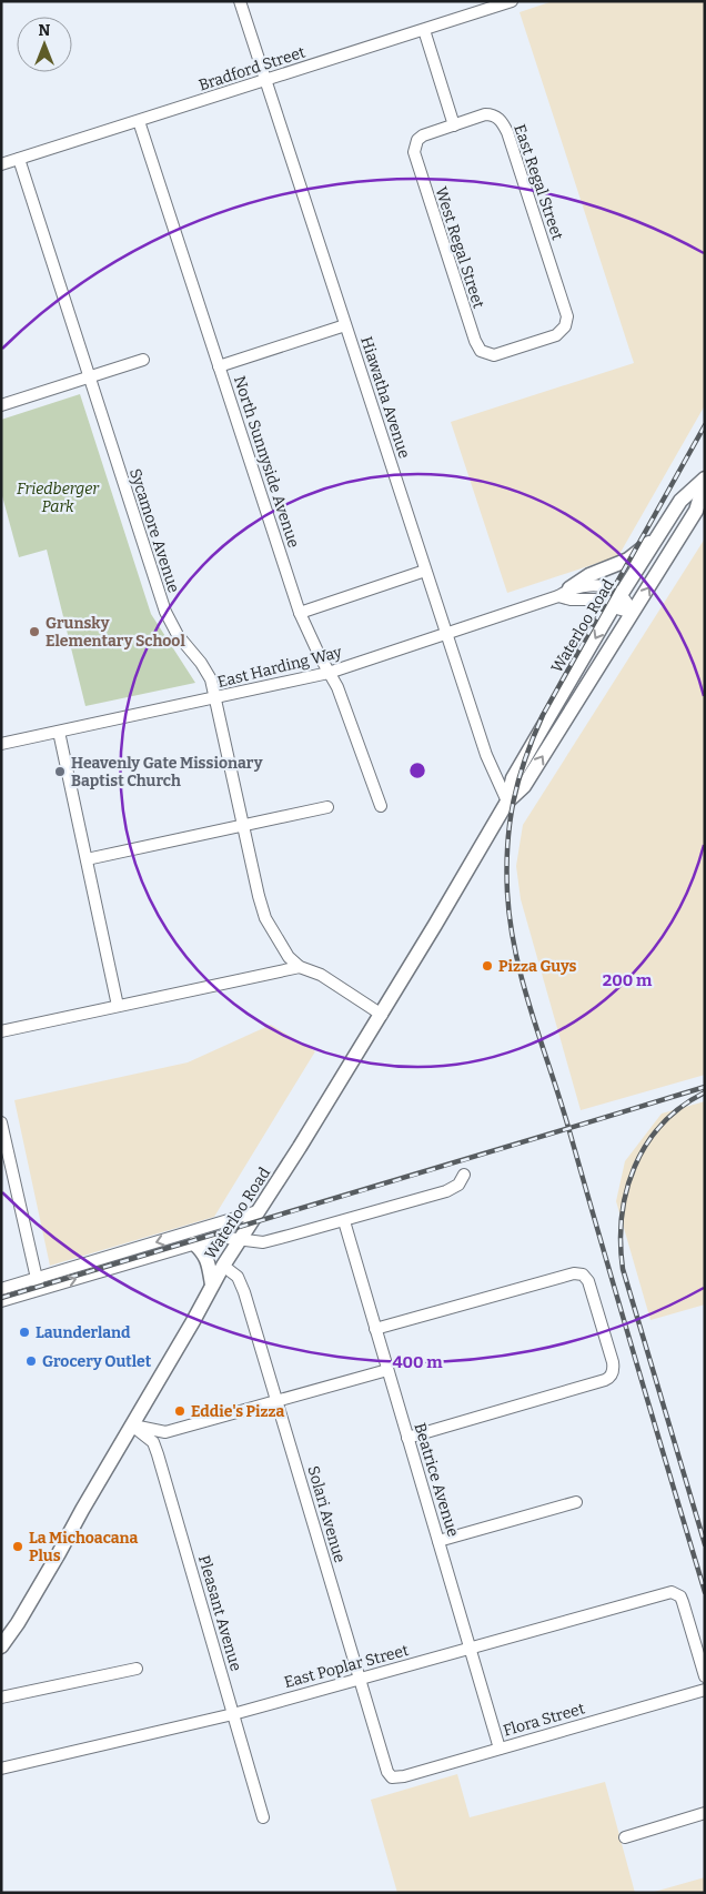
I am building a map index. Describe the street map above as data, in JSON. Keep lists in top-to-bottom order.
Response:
{
  "streets": {
    "main road": ["Waterloo Road"],
    "street": [
      "Bradford Street",
      "East Regal Street",
      "West Regal Street",
      "Hiawatha Avenue",
      "North Sunnyside Avenue",
      "Sycamore Avenue",
      "East Harding Way",
      "Beatrice Avenue",
      "Solari Avenue",
      "Pleasant Avenue",
      "East Poplar Street",
      "Flora Street"
    ]
  },
  "crossings": [
    ["Bradford Street", "Hiawatha Avenue"],
    ["Bradford Street", "North Sunnyside Avenue"],
    ["Bradford Street", "Sycamore Avenue"],
    ["East Regal Street", "West Regal Street"],
    ["Hiawatha Avenue", "Waterloo Road"],
    ["Hiawatha Avenue", "East Harding Way"],
    ["North Sunnyside Avenue", "East Harding Way"],
    ["Sycamore Avenue", "Waterloo Road"],
    ["Sycamore Avenue", "East Harding Way"],
    ["Waterloo Road", "East Harding Way"],
    ["Waterloo Road", "Solari Avenue"],
    ["Waterloo Road", "Pleasant Avenue"],
    ["Beatrice Avenue", "East Poplar Street"],
    ["Beatrice Avenue", "Flora Street"],
    ["Solari Avenue", "East Poplar Street"],
    ["Solari Avenue", "Flora Street"],
    ["Pleasant Avenue", "East Poplar Street"]
  ],
  "parks": ["Friedberger Park"],
  "places": [
    "Grunsky Elementary School",
    "Heavenly Gate Missionary Baptist Church",
    "Pizza Guys",
    "Launderland",
    "Grocery Outlet",
    "Eddie's Pizza",
    "La Michoacana Plus"
  ],
  "north": "top",
  "rings": ["200 m", "400 m"]
}
